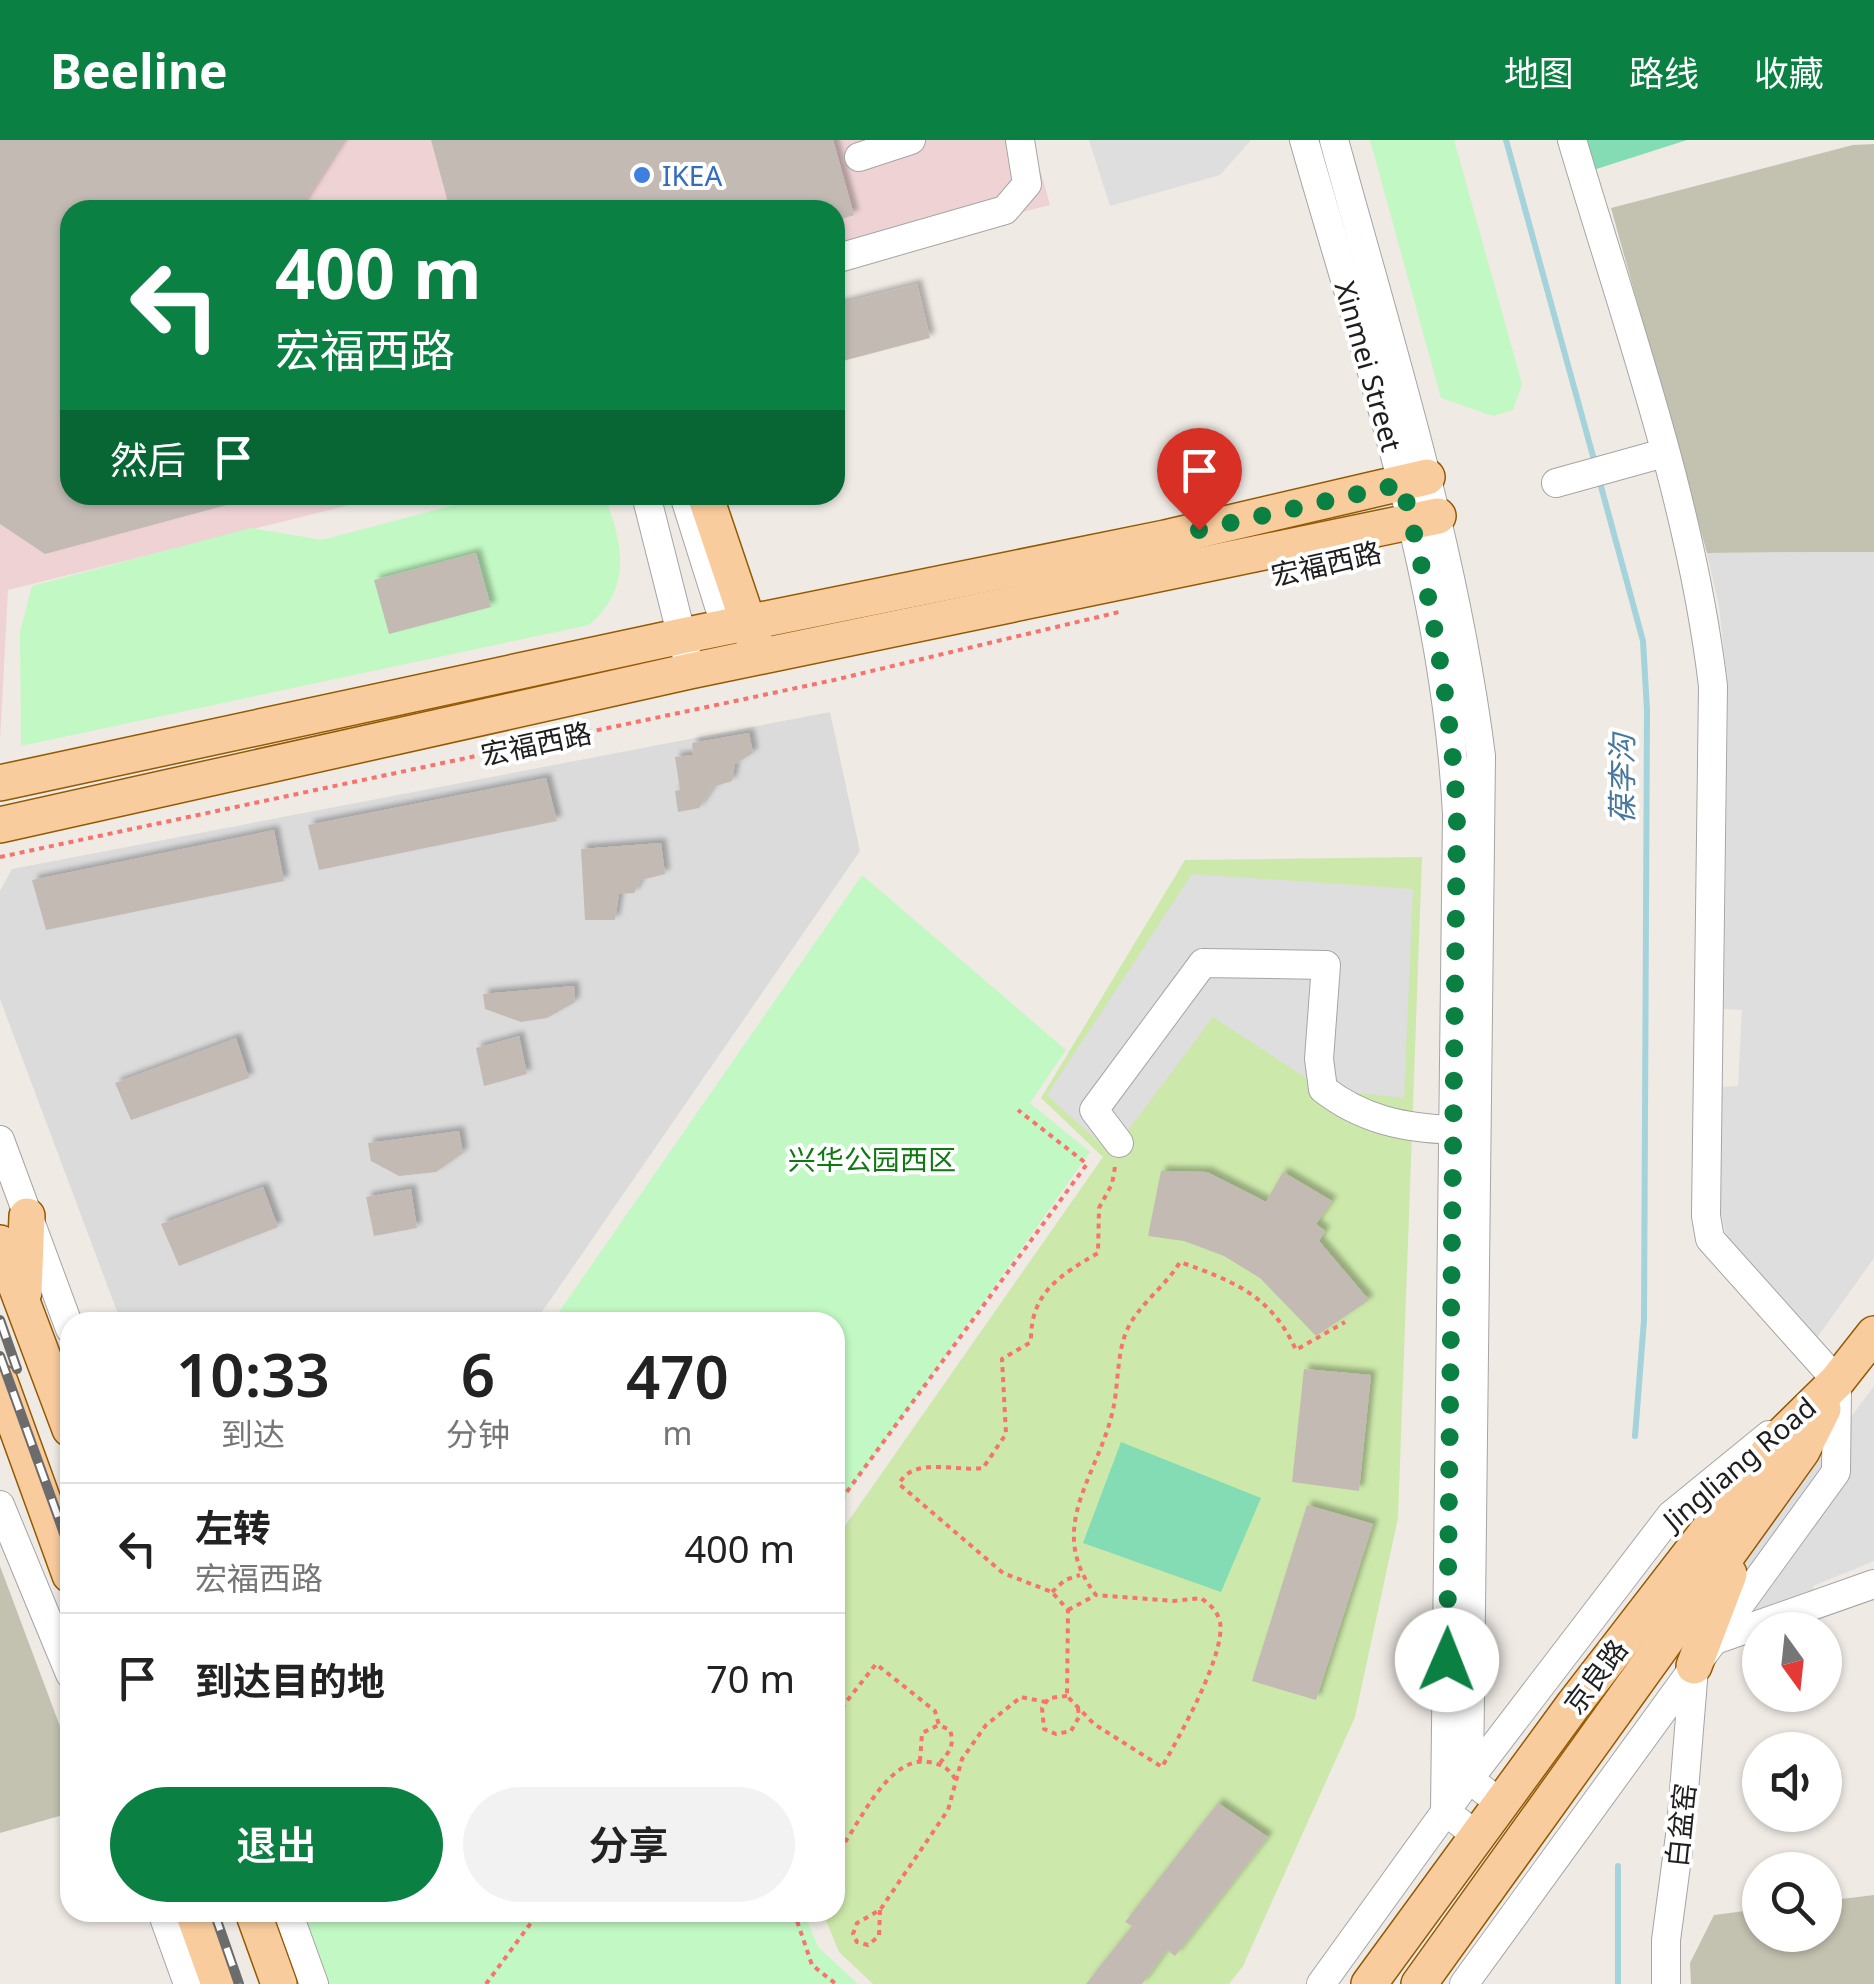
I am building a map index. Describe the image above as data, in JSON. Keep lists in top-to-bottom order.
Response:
{
  "streets": {
    "main road": ["宏福西路", "京良路"],
    "street": ["Xinmei Street", "Jingliang Road", "白盆窑"]
  },
  "crossings": [
    ["Xinmei Street", "宏福西路"],
    ["Xinmei Street", "Jingliang Road"],
    ["Jingliang Road", "京良路"],
    ["Jingliang Road", "白盆窑"]
  ],
  "water": ["葆李沟"],
  "parks": ["兴华公园西区"],
  "places": ["IKEA"],
  "north": "bottom",
  "page": {
    "header": "Beeline",
    "nav": ["地图", "路线", "收藏"],
    "turn": ["400 m", "宏福西路"],
    "then": "然后",
    "eta": [
      "10:33",
      "到达",
      "6",
      "分钟",
      "470",
      "m"
    ],
    "list": [
      {
        "name": "左转",
        "note": "宏福西路",
        "value": "400 m"
      },
      {
        "name": "到达目的地",
        "value": "70 m"
      }
    ],
    "buttons": ["退出", "分享"]
  }
}
